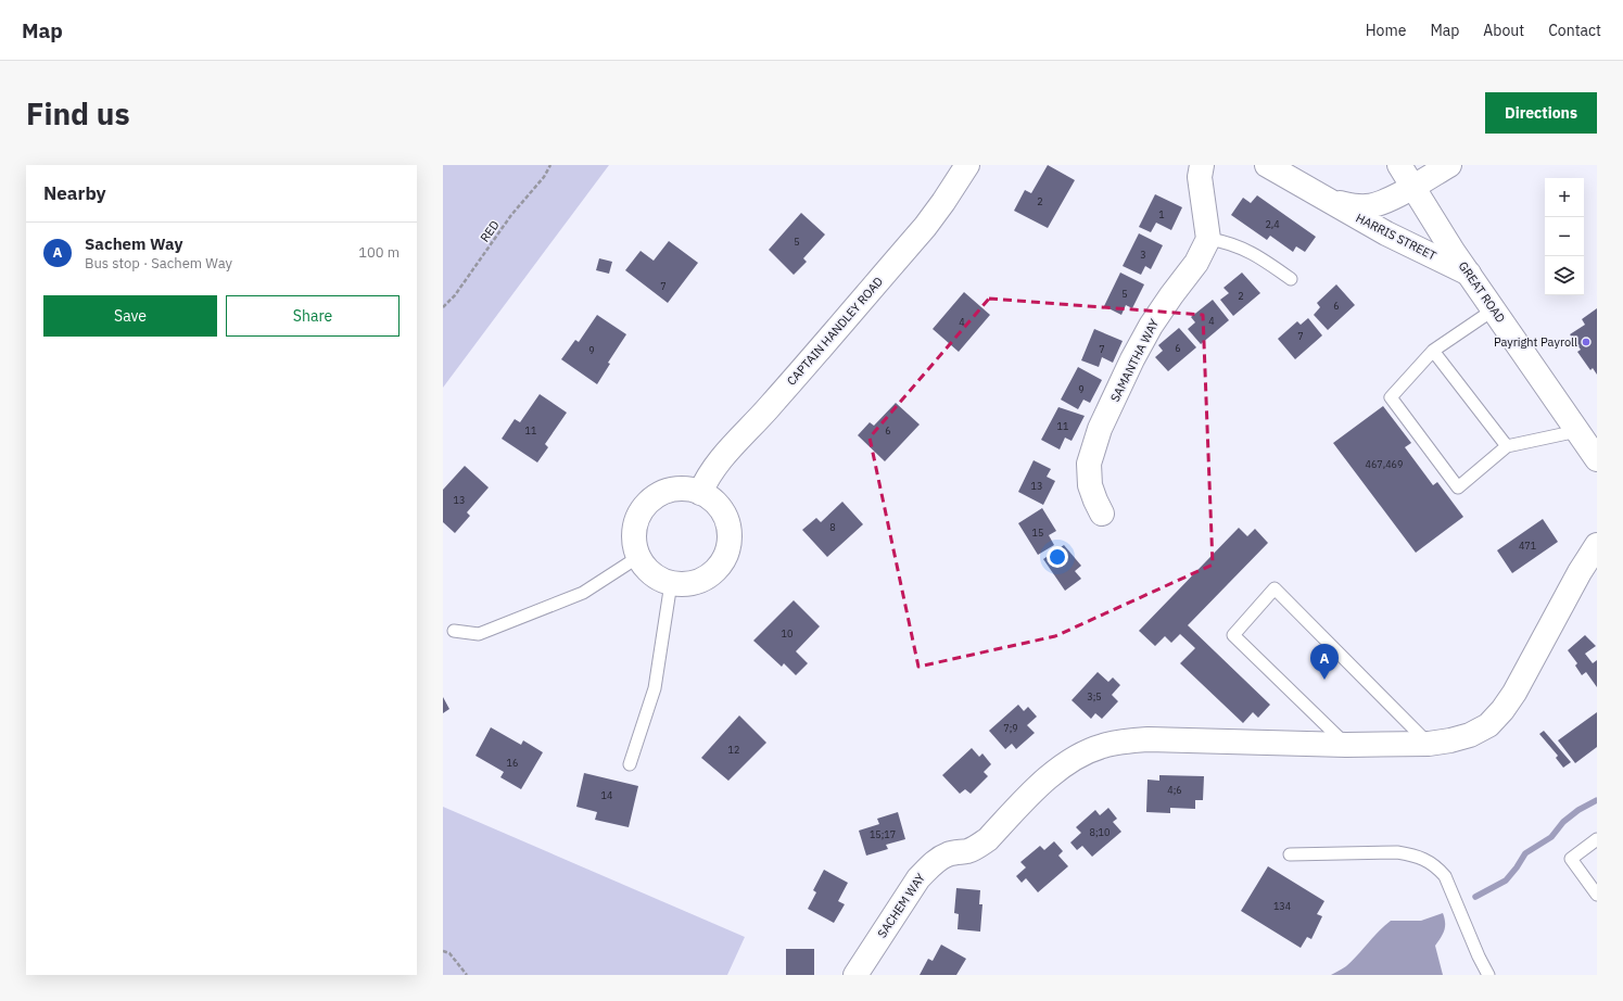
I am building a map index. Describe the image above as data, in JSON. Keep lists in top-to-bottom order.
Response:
{
  "streets": {
    "street": [
      "HARRIS STREET",
      "GREAT ROAD",
      "CAPTAIN HANDLEY ROAD",
      "SAMANTHA WAY",
      "SACHEM WAY"
    ],
    "path": ["RED"]
  },
  "crossings": [
    ["HARRIS STREET", "GREAT ROAD"]
  ],
  "places": ["Payright Payroll"],
  "house_numbers": [
    "2",
    "1",
    "2,4",
    "5",
    "3",
    "7",
    "5",
    "2",
    "6",
    "4",
    "4",
    "7",
    "6",
    "7",
    "9",
    "9",
    "11",
    "11",
    "6",
    "467,469",
    "13",
    "13",
    "8",
    "15",
    "471",
    "10",
    "3;5",
    "7;9",
    "12",
    "16",
    "4;6",
    "14",
    "8;10",
    "15;17",
    "134"
  ],
  "page": {
    "header": "Map",
    "nav": [
      "Home",
      "Map",
      "About",
      "Contact"
    ],
    "buttons": [
      "Directions",
      ["Save", "Share"]
    ],
    "title": "Find us",
    "heading": "Nearby",
    "map_buttons": ["+", "−"],
    "list": [
      {
        "mark": "A",
        "name": "Sachem Way",
        "note": "Bus stop · Sachem Way",
        "value": "100 m"
      }
    ],
    "pins": "A"
  }
}
